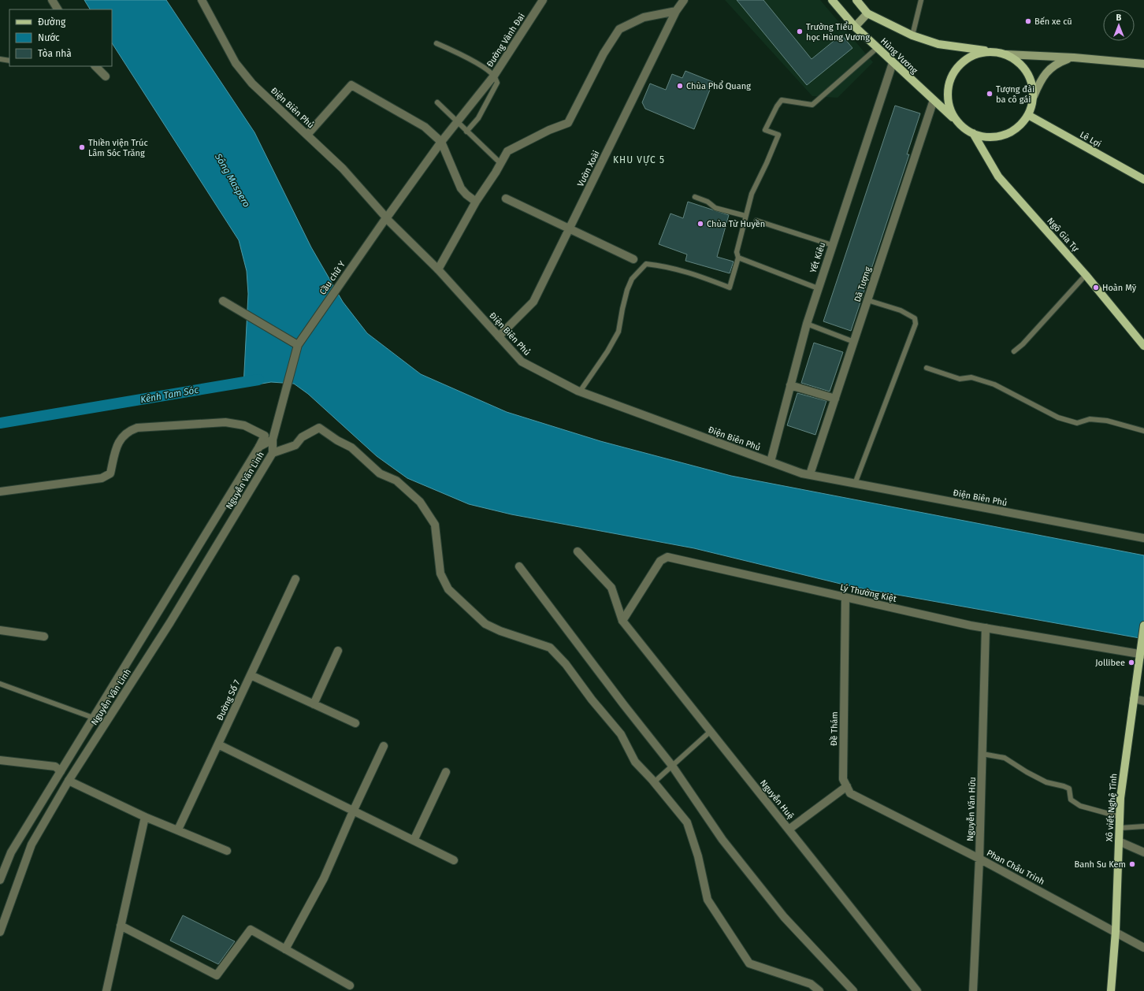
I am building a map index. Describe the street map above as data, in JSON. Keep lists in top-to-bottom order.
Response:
{
  "streets": {
    "main road": [
      "Hùng Vương",
      "Lê Lợi",
      "Ngô Gia Tự",
      "Xô viết Nghệ Tĩnh"
    ],
    "street": [
      "Đường Vành Đai",
      "Điện Biên Phủ",
      "Vườn Xoài",
      "Yết Kiêu",
      "Cầu chữ Y",
      "Dã Tượng",
      "Nguyễn Văn Linh",
      "Lý Thường Kiệt",
      "Đường Số 7",
      "Đề Thám",
      "Nguyễn Huệ",
      "Nguyễn Văn Hữu",
      "Phan Châu Trinh"
    ]
  },
  "crossings": [
    ["Đường Vành Đai", "Cầu chữ Y"],
    ["Hùng Vương", "Lê Lợi"],
    ["Hùng Vương", "Ngô Gia Tự"],
    ["Hùng Vương", "Yết Kiêu"],
    ["Hùng Vương", "Dã Tượng"],
    ["Điện Biên Phủ", "Vườn Xoài"],
    ["Điện Biên Phủ", "Yết Kiêu"],
    ["Điện Biên Phủ", "Cầu chữ Y"],
    ["Điện Biên Phủ", "Dã Tượng"],
    ["Lê Lợi", "Ngô Gia Tự"],
    ["Cầu chữ Y", "Nguyễn Văn Linh"],
    ["Lý Thường Kiệt", "Đề Thám"],
    ["Lý Thường Kiệt", "Nguyễn Huệ"],
    ["Lý Thường Kiệt", "Xô viết Nghệ Tĩnh"],
    ["Lý Thường Kiệt", "Nguyễn Văn Hữu"],
    ["Đề Thám", "Phan Châu Trinh"],
    ["Xô viết Nghệ Tĩnh", "Phan Châu Trinh"],
    ["Nguyễn Văn Hữu", "Phan Châu Trinh"]
  ],
  "districts": ["KHU VỰC 5"],
  "water": ["Sông Maspero", "Kênh Tam Sóc"],
  "places": [
    "Bến xe cũ",
    "Trường Tiểu học Hùng Vương",
    "Chùa Phổ Quang",
    "Tượng đài ba cô gái",
    "Thiền viện Trúc Lâm Sóc Trăng",
    "Chùa Từ Huyền",
    "Hoàn Mỹ",
    "Jollibee",
    "Banh Su Kem"
  ],
  "legend": ["Đường", "Nước", "Tòa nhà"],
  "north": "top"
}
